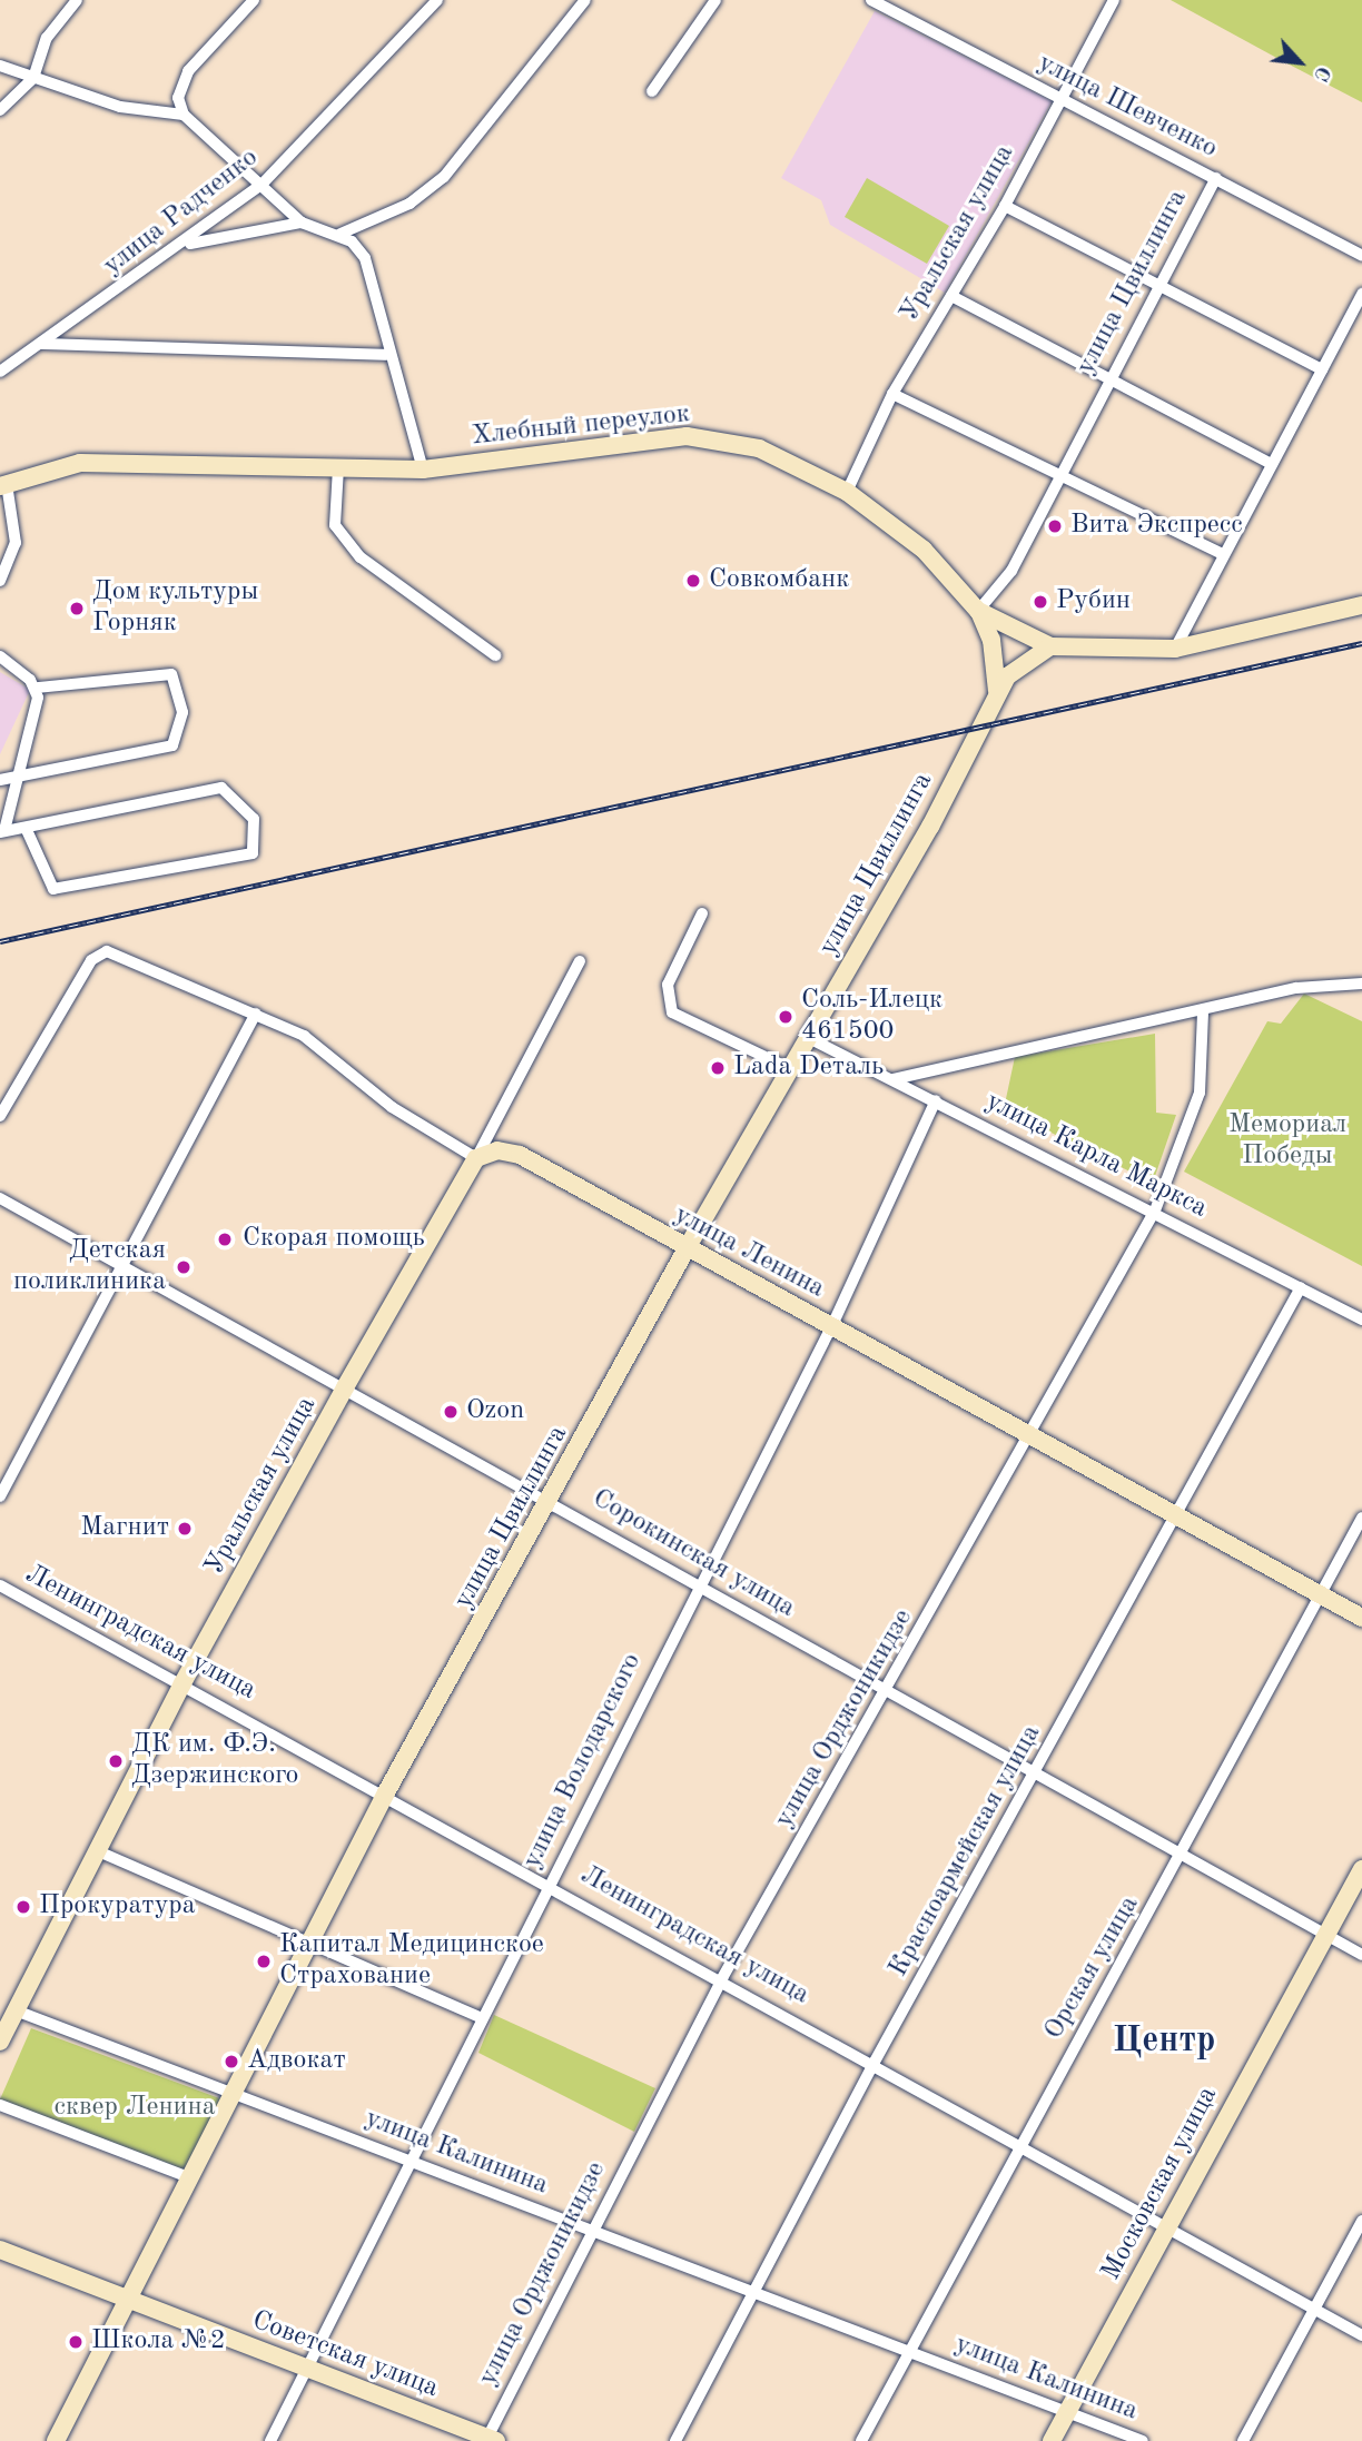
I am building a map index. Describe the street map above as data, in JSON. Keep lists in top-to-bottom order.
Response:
{
  "streets": {
    "street": [
      "улица Шевченко",
      "улица Радченко",
      "Уральская улица",
      "улица Цвиллинга",
      "Хлебный переулок",
      "улица Карла Маркса",
      "улица Ленина",
      "Сорокинская улица",
      "Ленинградская улица",
      "улица Орджоникидзе",
      "улица Володарского",
      "Красноармейская улица",
      "Орская улица",
      "улица Калинина",
      "Московская улица",
      "Советская улица"
    ]
  },
  "crossings": [
    ["улица Шевченко", "Уральская улица"],
    ["улица Шевченко", "улица Цвиллинга"],
    ["Уральская улица", "Хлебный переулок"],
    ["Уральская улица", "улица Ленина"],
    ["Уральская улица", "Сорокинская улица"],
    ["Уральская улица", "Ленинградская улица"],
    ["Уральская улица", "улица Калинина"],
    ["улица Цвиллинга", "Хлебный переулок"],
    ["улица Цвиллинга", "улица Карла Маркса"],
    ["улица Цвиллинга", "улица Ленина"],
    ["улица Цвиллинга", "Сорокинская улица"],
    ["улица Цвиллинга", "Ленинградская улица"],
    ["улица Цвиллинга", "улица Калинина"],
    ["улица Цвиллинга", "Советская улица"],
    ["улица Карла Маркса", "улица Орджоникидзе"],
    ["улица Карла Маркса", "улица Володарского"],
    ["улица Карла Маркса", "Красноармейская улица"],
    ["улица Ленина", "улица Орджоникидзе"],
    ["улица Ленина", "улица Володарского"],
    ["улица Ленина", "Красноармейская улица"],
    ["улица Ленина", "Орская улица"],
    ["Сорокинская улица", "улица Орджоникидзе"],
    ["Сорокинская улица", "улица Володарского"],
    ["Сорокинская улица", "Красноармейская улица"],
    ["Сорокинская улица", "Орская улица"],
    ["Сорокинская улица", "Московская улица"],
    ["Ленинградская улица", "улица Орджоникидзе"],
    ["Ленинградская улица", "улица Володарского"],
    ["Ленинградская улица", "Красноармейская улица"],
    ["Ленинградская улица", "Орская улица"],
    ["Ленинградская улица", "Московская улица"],
    ["улица Орджоникидзе", "улица Калинина"],
    ["улица Орджоникидзе", "Советская улица"],
    ["улица Володарского", "улица Калинина"],
    ["улица Володарского", "Советская улица"],
    ["Красноармейская улица", "улица Калинина"],
    ["Орская улица", "улица Калинина"],
    ["улица Калинина", "Московская улица"]
  ],
  "districts": ["Центр"],
  "parks": ["Мемориал Победы", "сквер Ленина"],
  "places": [
    "Вита Экспресс",
    "Совкомбанк",
    "Рубин",
    "Дом культуры Горняк",
    "Соль-Илецк 461500",
    "Lada Dеталь",
    "Скорая помощь",
    "Детская поликлиника",
    "Ozon",
    "Магнит",
    "ДК им. Ф.Э. Дзержинского",
    "Прокуратура",
    "Капитал Медицинское Страхование",
    "Адвокат",
    "Школа №2"
  ],
  "north": "bottom right"
}
